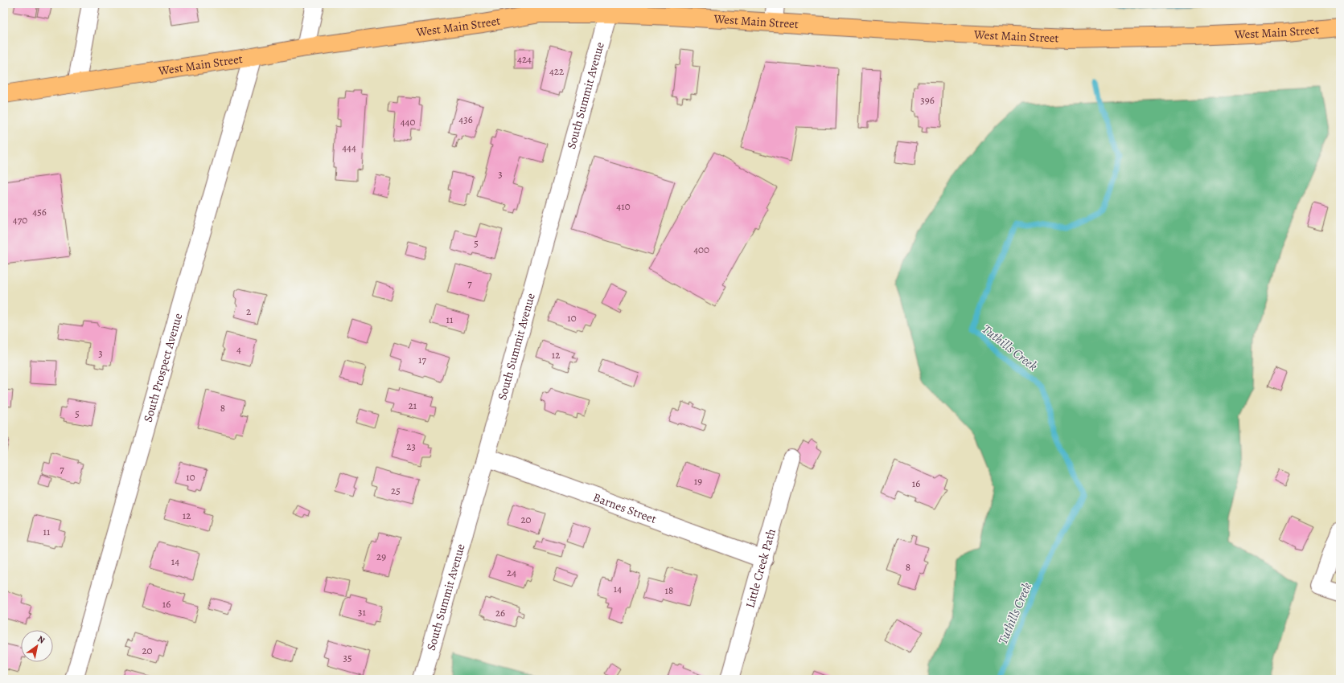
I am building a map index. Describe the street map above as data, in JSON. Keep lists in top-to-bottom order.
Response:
{
  "streets": {
    "main road": ["West Main Street"],
    "street": [
      "South Summit Avenue",
      "South Prospect Avenue",
      "Barnes Street",
      "Little Creek Path"
    ]
  },
  "crossings": [
    ["West Main Street", "South Summit Avenue"],
    ["West Main Street", "South Prospect Avenue"],
    ["South Summit Avenue", "Barnes Street"],
    ["Barnes Street", "Little Creek Path"]
  ],
  "water": ["Tuthills Creek"],
  "house_numbers": [
    "424",
    "422",
    "396",
    "436",
    "440",
    "444",
    "3",
    "410",
    "456",
    "470",
    "5",
    "400",
    "7",
    "2",
    "10",
    "11",
    "4",
    "3",
    "12",
    "17",
    "21",
    "8",
    "5",
    "23",
    "7",
    "10",
    "19",
    "16",
    "25",
    "12",
    "20",
    "11",
    "29",
    "14",
    "8",
    "24",
    "14",
    "18",
    "16",
    "31",
    "26",
    "20",
    "35"
  ],
  "north": "top right"
}
